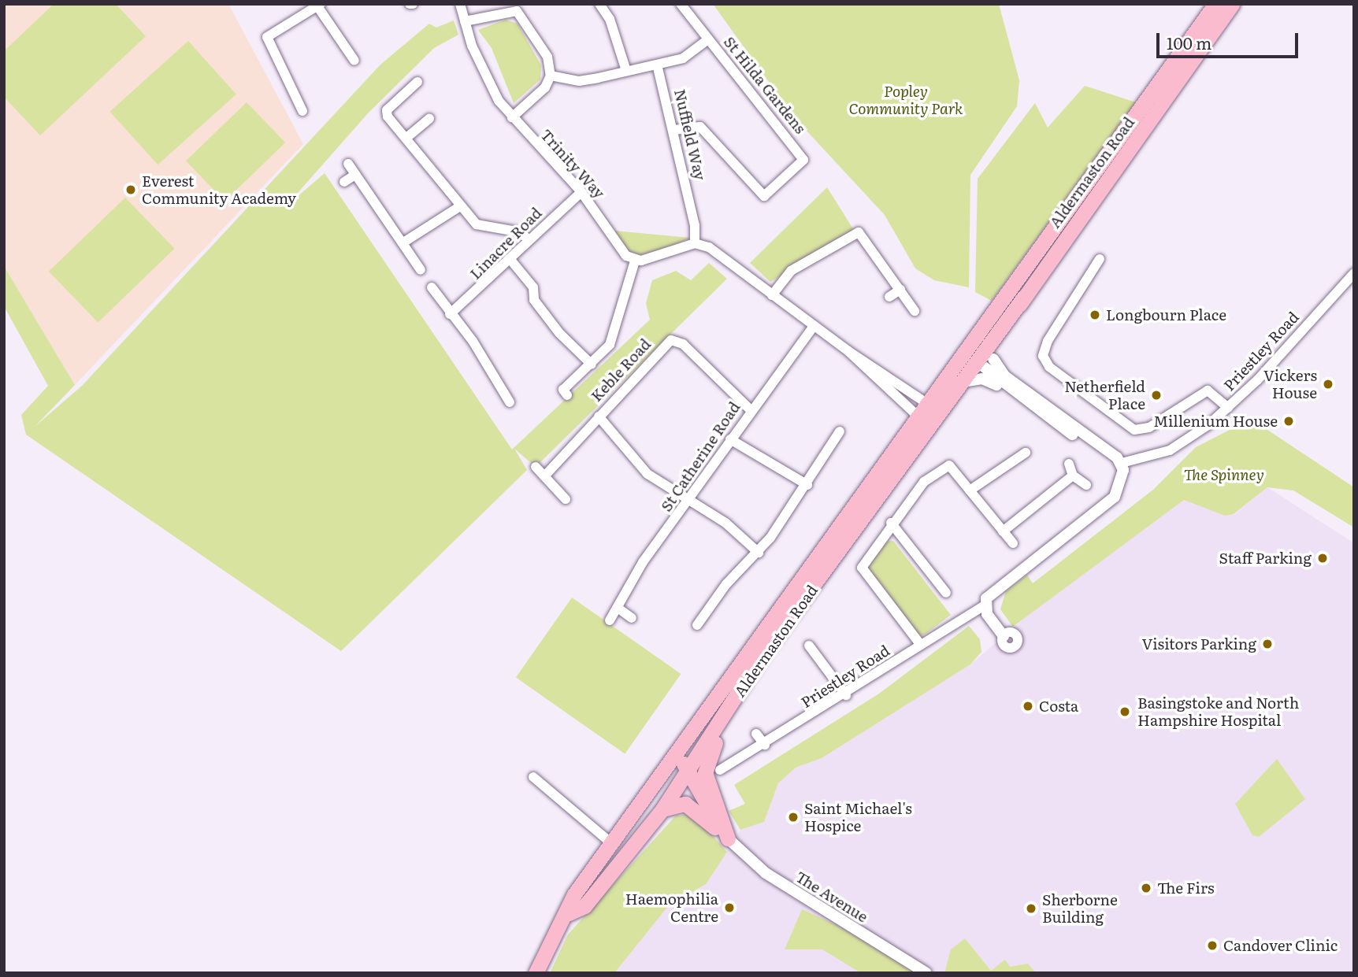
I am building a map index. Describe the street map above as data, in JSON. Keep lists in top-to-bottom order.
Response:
{
  "streets": {
    "main road": ["Aldermaston Road"],
    "street": [
      "St Hilda Gardens",
      "Nuffield Way",
      "Trinity Way",
      "Linacre Road",
      "Priestley Road",
      "Keble Road",
      "St Catherine Road",
      "The Avenue"
    ]
  },
  "crossings": [
    ["St Hilda Gardens", "Nuffield Way"],
    ["Trinity Way", "Linacre Road"],
    ["Keble Road", "St Catherine Road"]
  ],
  "parks": ["Popley Community Park", "The Spinney"],
  "places": [
    "Everest Community Academy",
    "Longbourn Place",
    "Vickers House",
    "Netherfield Place",
    "Millenium House",
    "Staff Parking",
    "Visitors Parking",
    "Costa",
    "Basingstoke and North Hampshire Hospital",
    "Saint Michael's Hospice",
    "The Firs",
    "Haemophilia Centre",
    "Sherborne Building",
    "Candover Clinic"
  ],
  "scale_bar": "100 m"
}
